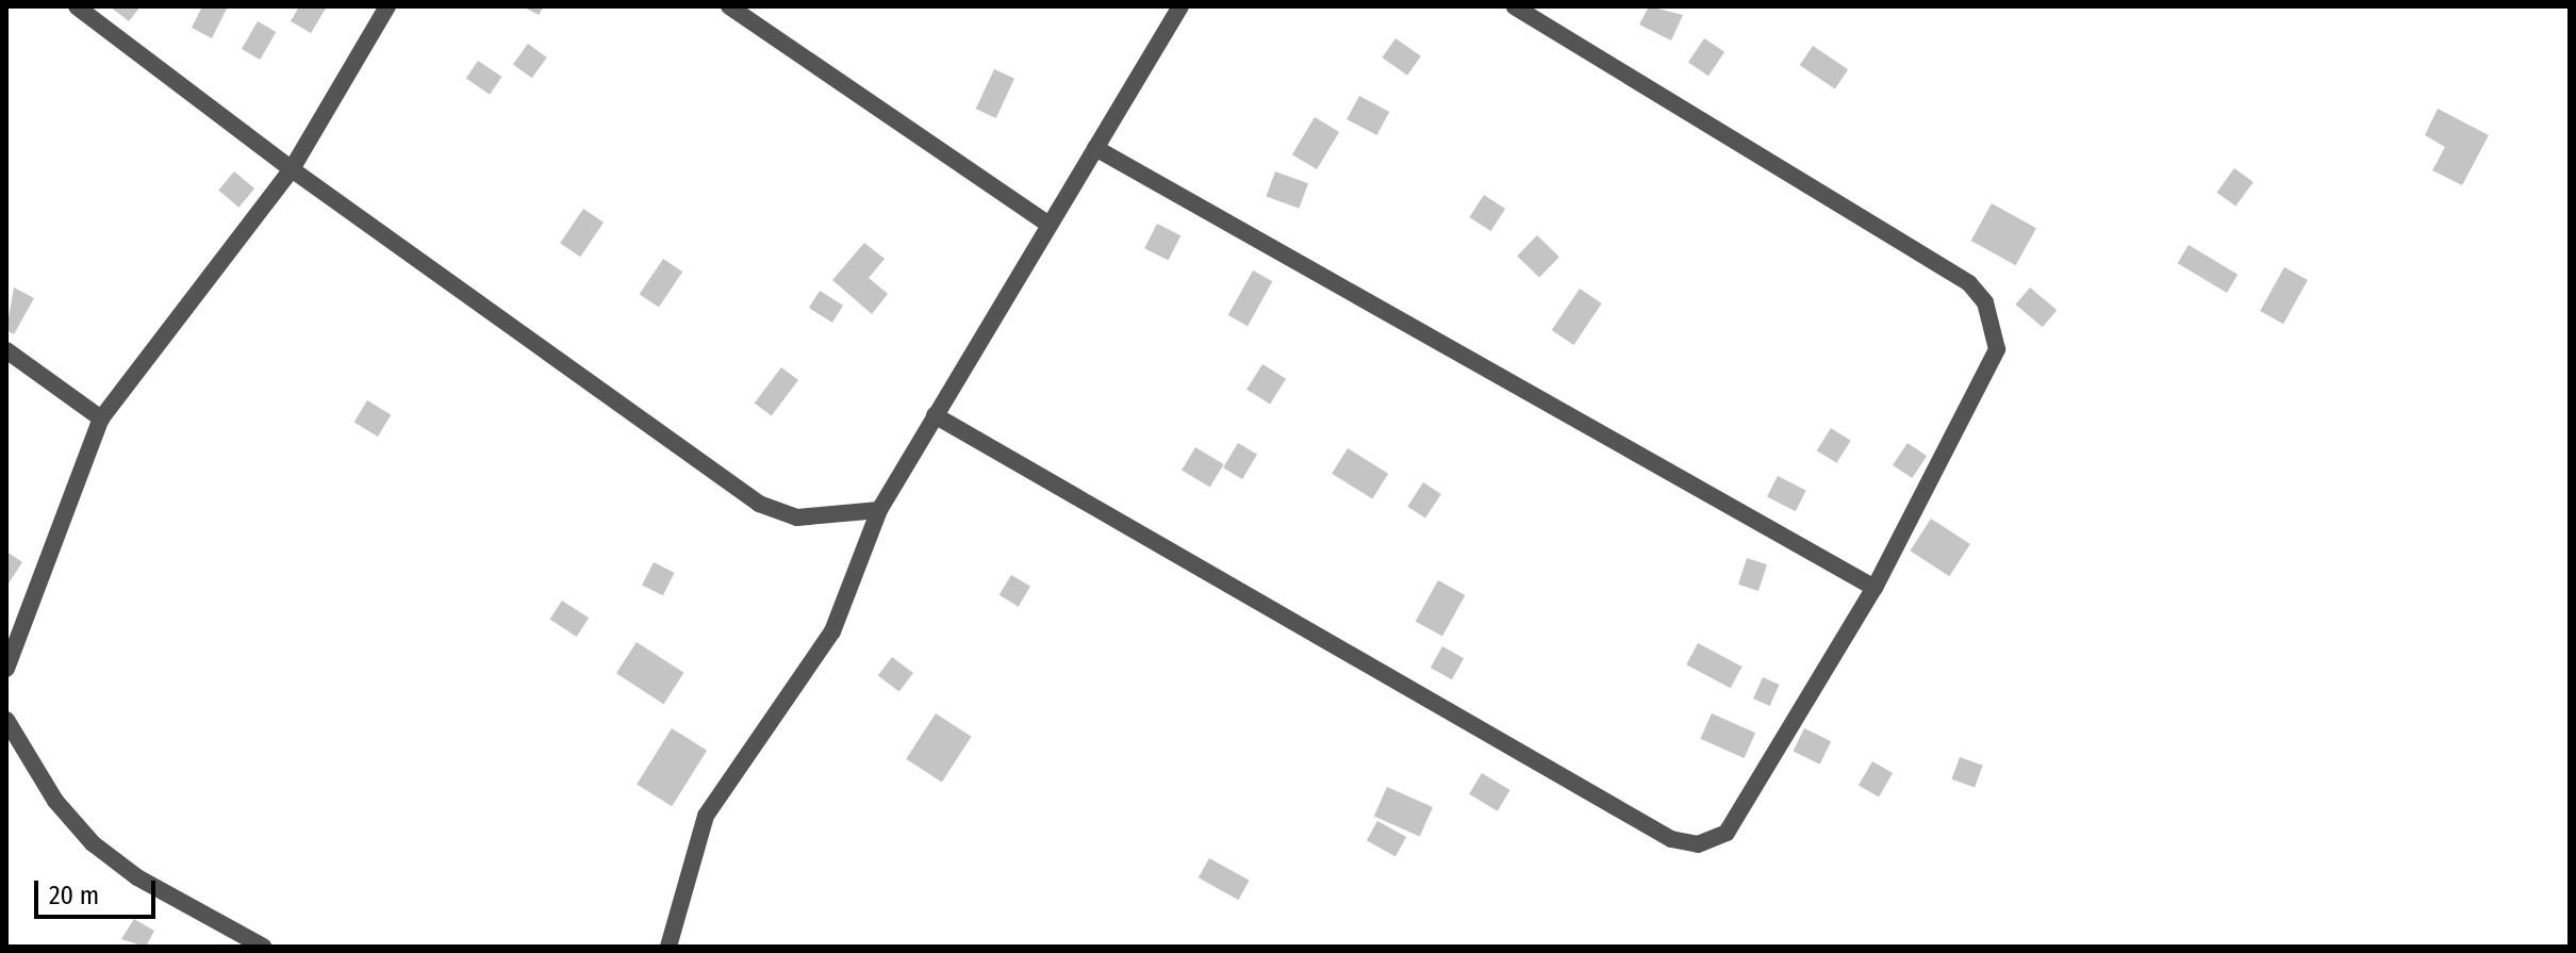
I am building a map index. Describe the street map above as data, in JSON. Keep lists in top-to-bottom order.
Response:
{
  "scale_bar": "20 m"
}
